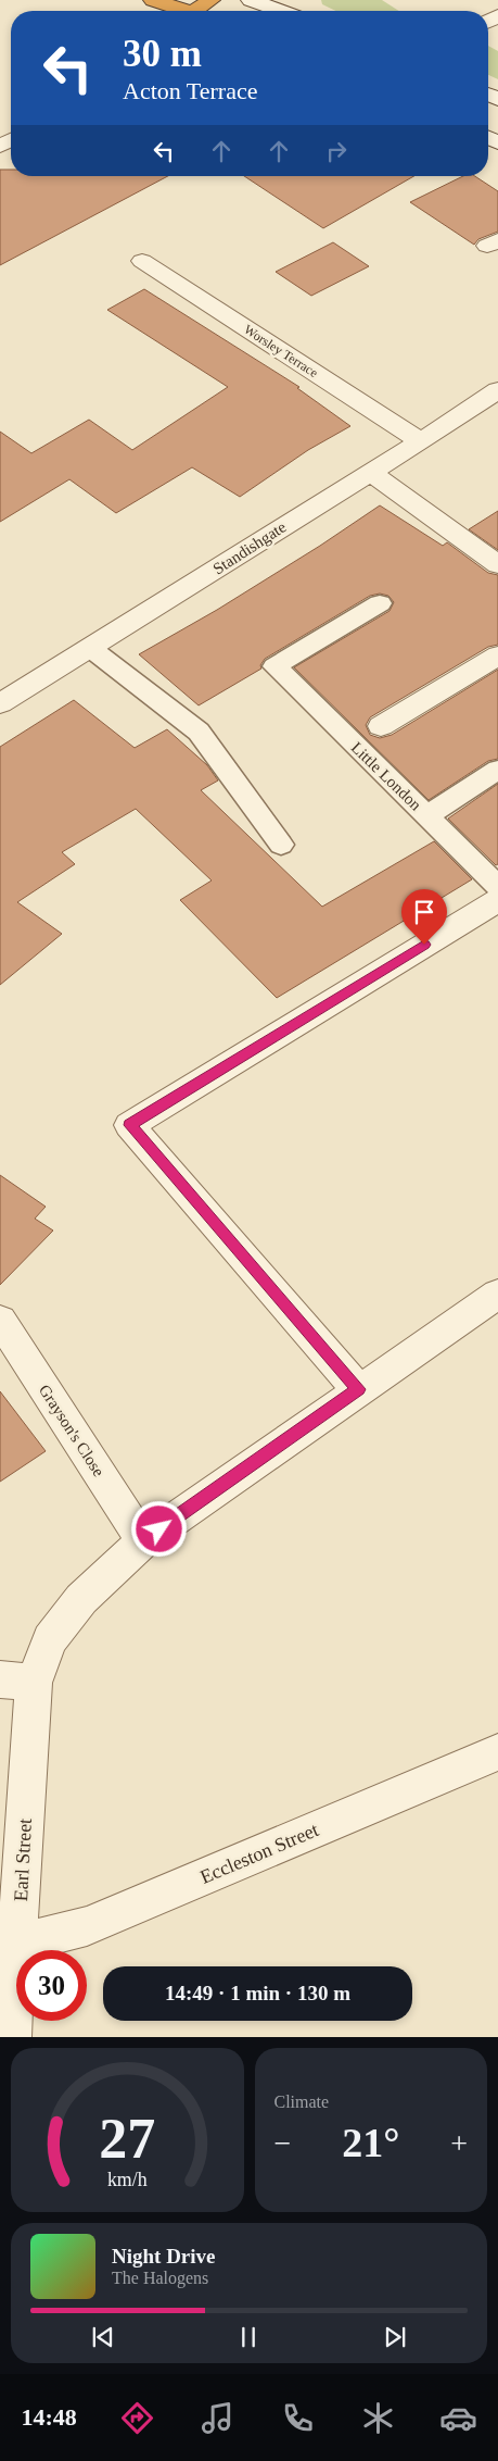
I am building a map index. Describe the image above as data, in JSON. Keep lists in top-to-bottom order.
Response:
{
  "streets": {
    "street": [
      "Worsley Terrace",
      "Standishgate",
      "Grayson's Close",
      "Eccleston Street",
      "Earl Street"
    ],
    "lane": ["Little London"]
  },
  "crossings": [
    ["Worsley Terrace", "Standishgate"],
    ["Grayson's Close", "Earl Street"],
    ["Eccleston Street", "Earl Street"]
  ],
  "page": {
    "turn": ["30 m", "Acton Terrace"],
    "limit": "30",
    "trip": "14:49 · 1 min · 130 m",
    "tile": "Climate",
    "heat": ["−", "21°", "+"],
    "song": ["Night Drive", "The Halogens"],
    "tabs": "14:48",
    "gauge": ["27", "km/h"]
  }
}
